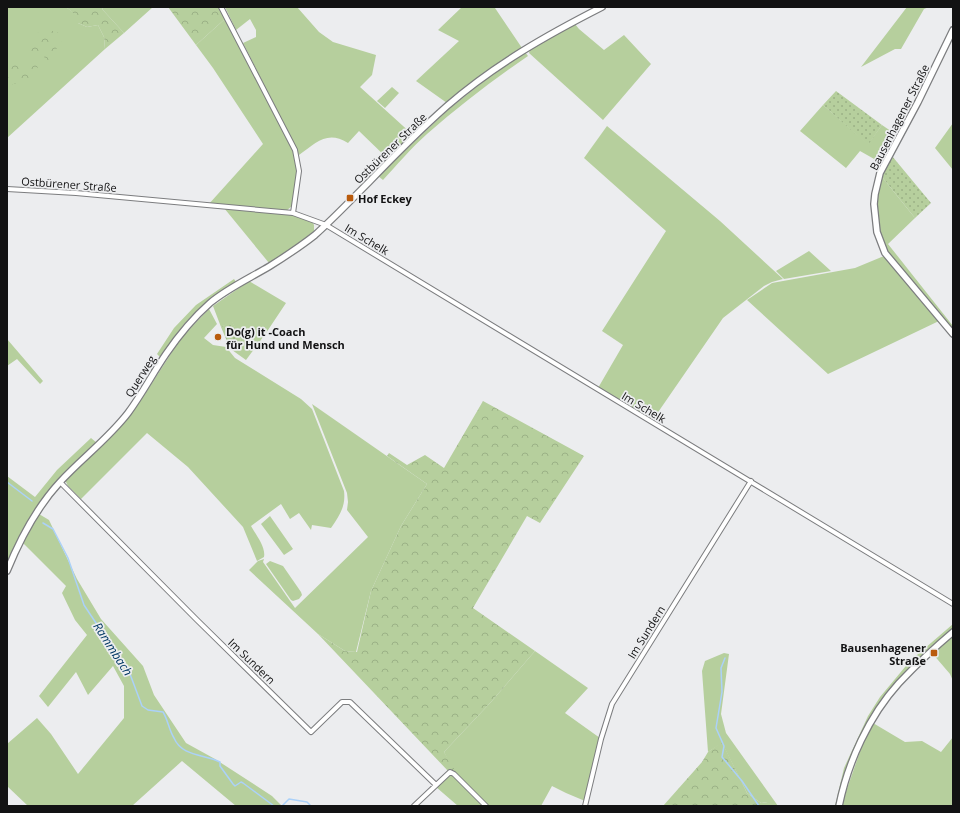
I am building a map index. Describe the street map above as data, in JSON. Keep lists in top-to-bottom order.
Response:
{
  "streets": {
    "street": [
      "Bausenhagener Straße",
      "Ostbürener Straße",
      "Im Schelk",
      "Querweg",
      "Im Sundern"
    ]
  },
  "crossings": [
    ["Ostbürener Straße", "Im Schelk"],
    ["Ostbürener Straße", "Querweg"],
    ["Im Schelk", "Querweg"],
    ["Im Schelk", "Im Sundern"],
    ["Querweg", "Im Sundern"]
  ],
  "water": ["Rammbach"],
  "places": {
    "transit": ["Hof Eckey", "Bausenhagener Straße"],
    "other": ["Do(g) it -Coach für Hund und Mensch"]
  }
}
